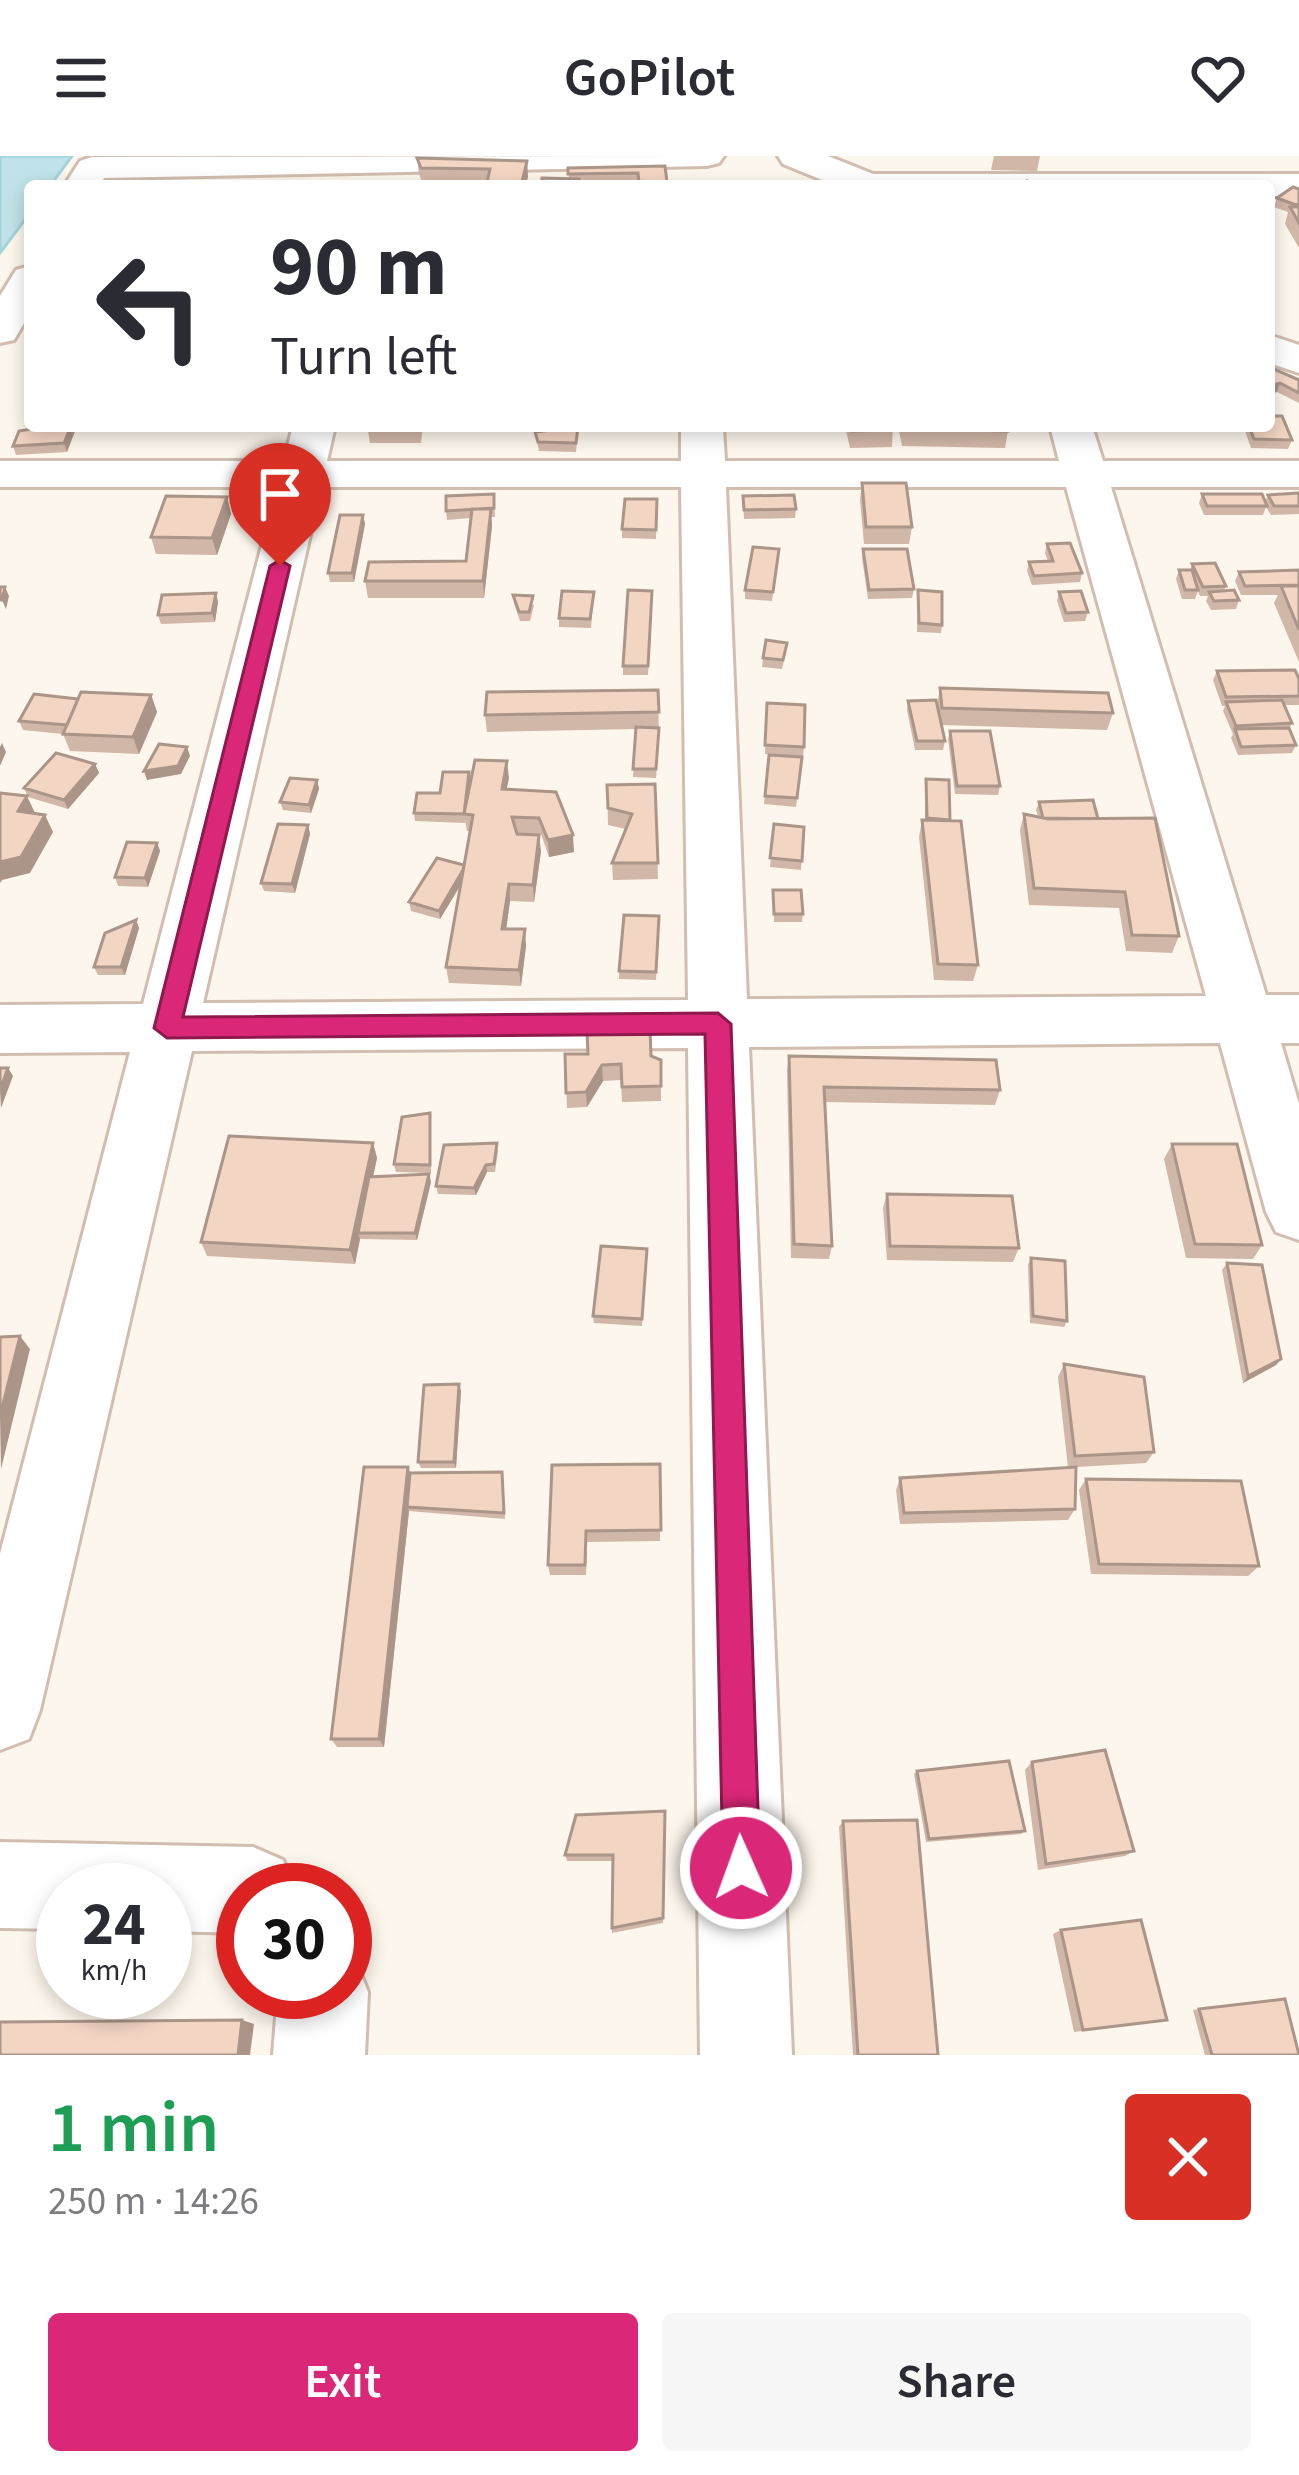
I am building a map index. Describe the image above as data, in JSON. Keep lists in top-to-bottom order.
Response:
{
  "page": {
    "header": "GoPilot",
    "turn": ["90 m", "Turn left"],
    "speed": "24 km/h",
    "limit": "30",
    "heading": ["1 min", "250 m · 14:26"],
    "buttons": ["Exit", "Share"]
  }
}
